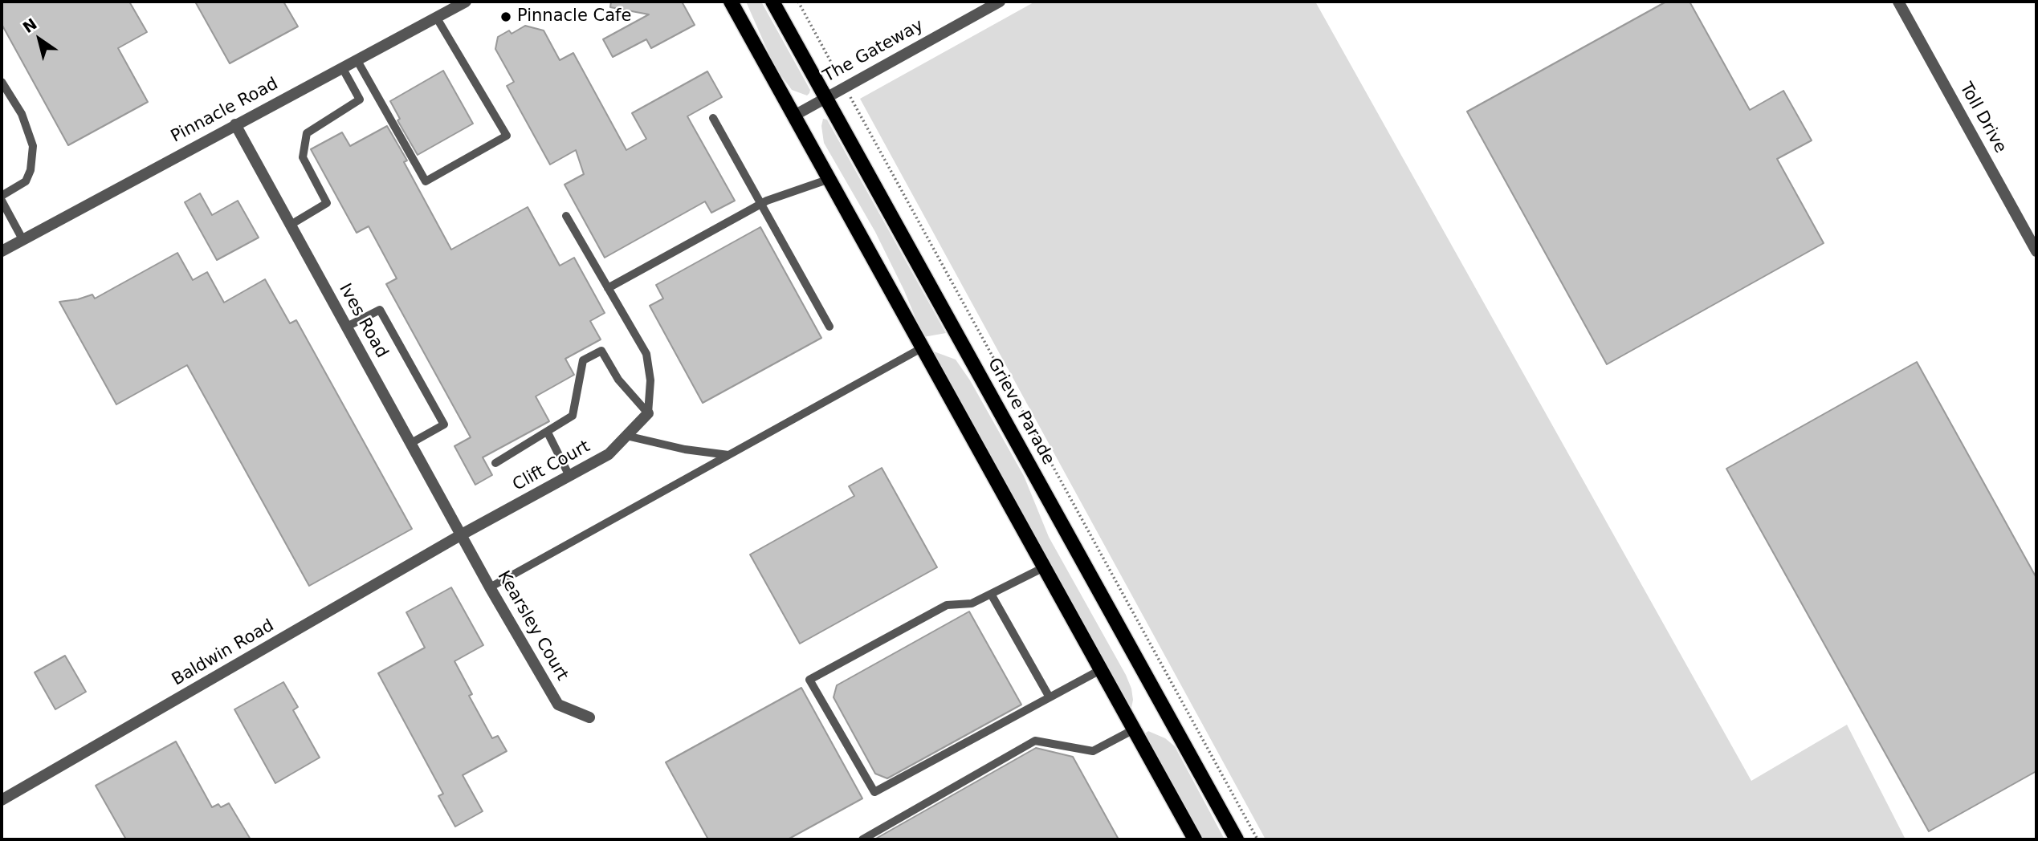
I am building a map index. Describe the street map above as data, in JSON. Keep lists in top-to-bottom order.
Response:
{
  "streets": {
    "main road": ["Grieve Parade"],
    "street": [
      "The Gateway",
      "Pinnacle Road",
      "Toll Drive",
      "Ives Road",
      "Clift Court",
      "Kearsley Court",
      "Baldwin Road"
    ]
  },
  "crossings": [
    ["The Gateway", "Grieve Parade"],
    ["Pinnacle Road", "Ives Road"],
    ["Ives Road", "Clift Court"],
    ["Ives Road", "Kearsley Court"],
    ["Ives Road", "Baldwin Road"],
    ["Clift Court", "Kearsley Court"],
    ["Clift Court", "Baldwin Road"],
    ["Kearsley Court", "Baldwin Road"]
  ],
  "places": ["Pinnacle Cafe"],
  "north": "top left"
}
